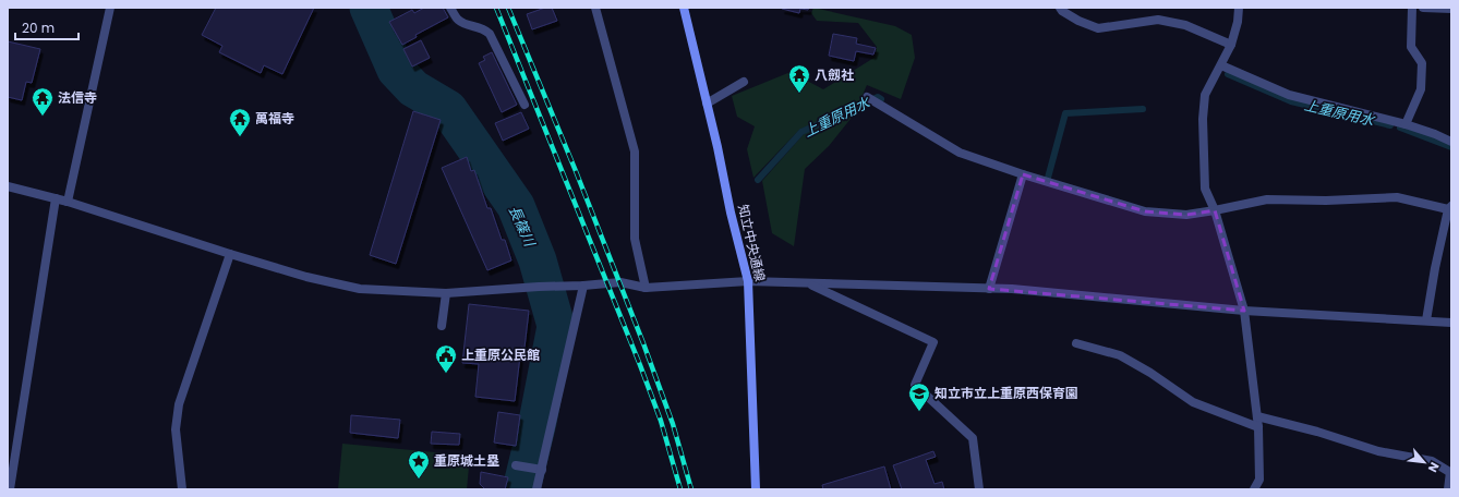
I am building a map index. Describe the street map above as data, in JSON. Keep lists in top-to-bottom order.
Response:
{
  "streets": {
    "street": ["知立中央通線"]
  },
  "water": ["上重原用水", "長篠川"],
  "places": {
    "temple": ["八劔社", "法信寺", "萬福寺"],
    "public building": ["上重原公民館"],
    "school or university": ["知立市立上重原西保育園"],
    "place": ["重原城土塁"]
  },
  "scale_bar": "20 m",
  "north": "bottom right"
}
